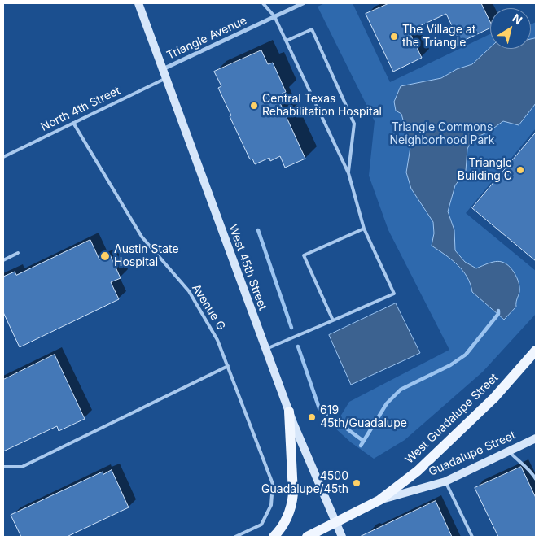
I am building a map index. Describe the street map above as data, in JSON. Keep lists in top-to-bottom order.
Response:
{
  "streets": {
    "main road": ["West 45th Street", "West Guadalupe Street", "Guadalupe Street"],
    "street": ["Triangle Avenue"],
    "lane": ["North 4th Street", "Avenue G"]
  },
  "crossings": [
    ["Triangle Avenue", "West 45th Street"],
    ["North 4th Street", "West 45th Street"],
    ["North 4th Street", "Avenue G"],
    ["West 45th Street", "Guadalupe Street"],
    ["West Guadalupe Street", "Guadalupe Street"]
  ],
  "parks": ["Triangle Commons Neighborhood Park"],
  "places": [
    "The Village at the Triangle",
    "Central Texas Rehabilitation Hospital",
    "Triangle Building C",
    "Austin State Hospital",
    "619 45th/Guadalupe",
    "4500 Guadalupe/45th"
  ],
  "north": "top right"
}
